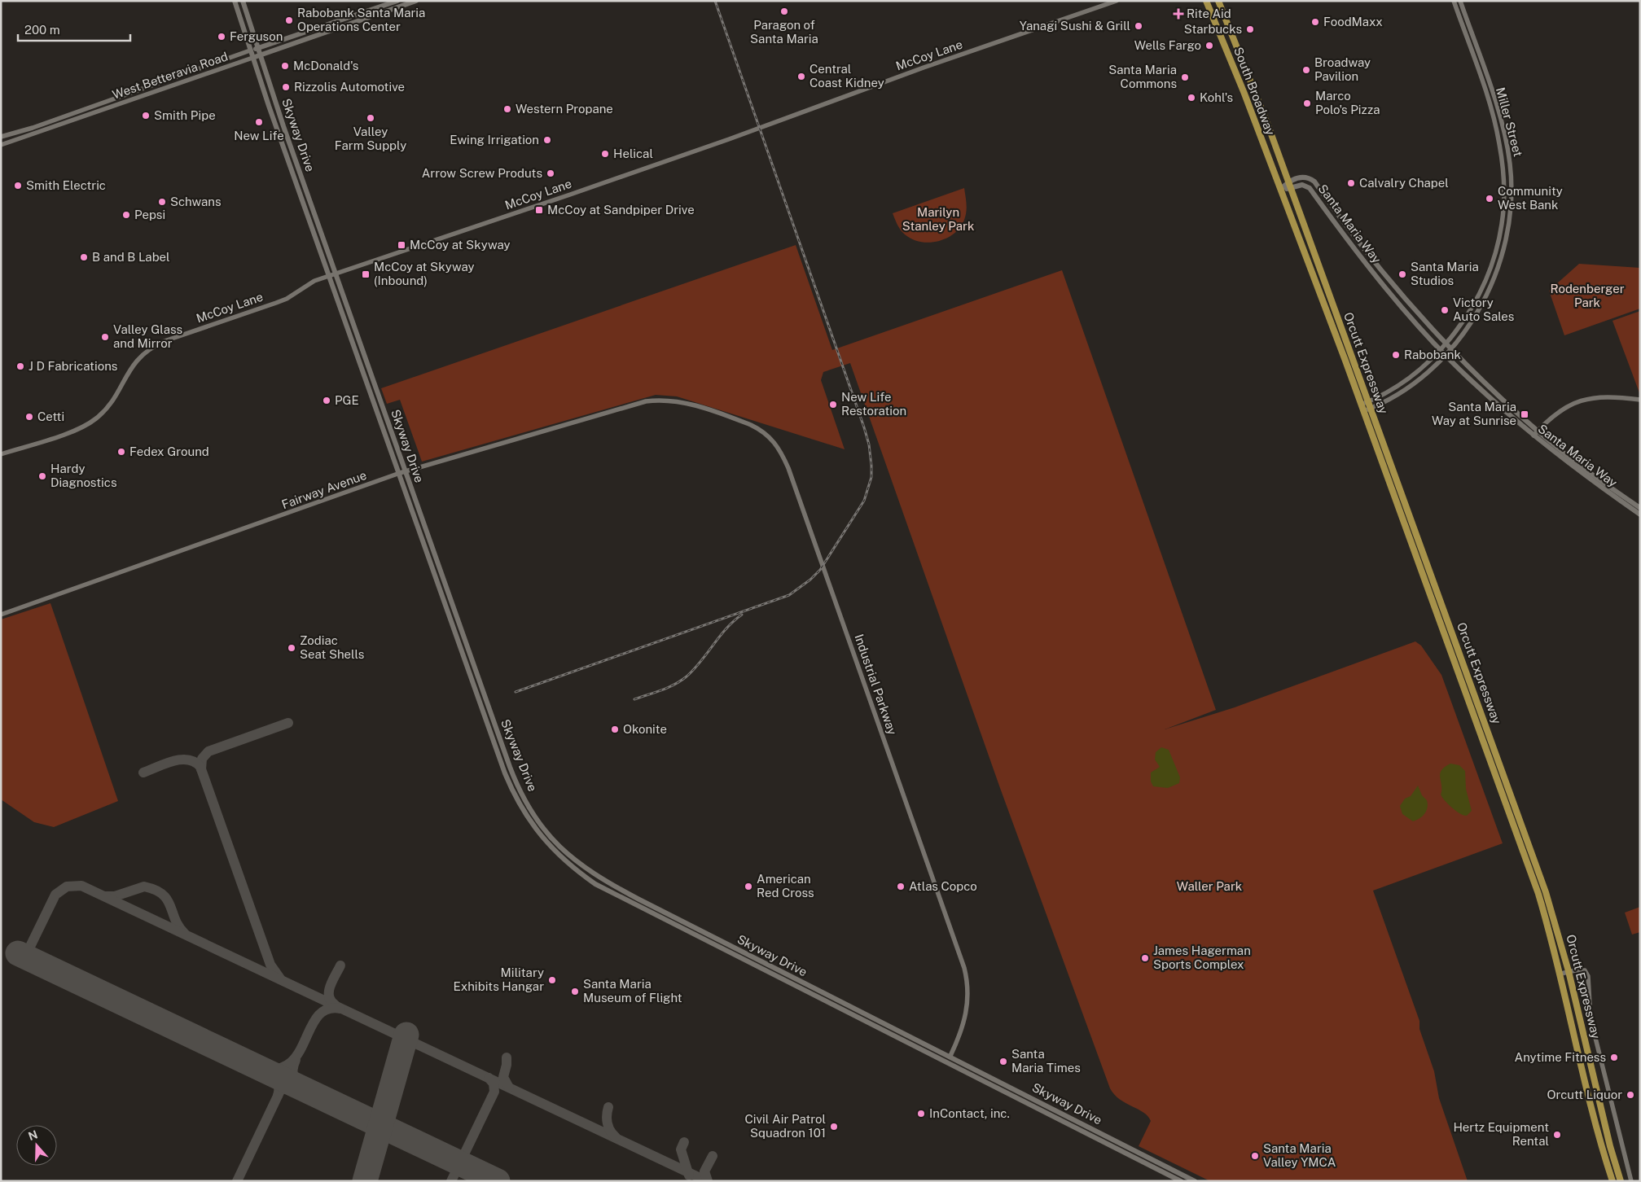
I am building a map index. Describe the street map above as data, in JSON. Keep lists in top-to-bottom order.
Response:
{
  "streets": {
    "highway": ["South Broadway", "Orcutt Expressway"],
    "main road": ["West Betteravia Road", "Skyway Drive", "Santa Maria Way"],
    "street": [
      "McCoy Lane",
      "Miller Street",
      "Fairway Avenue",
      "Industrial Parkway"
    ]
  },
  "crossings": [
    ["McCoy Lane", "Skyway Drive"],
    ["West Betteravia Road", "Skyway Drive"],
    ["South Broadway", "Santa Maria Way"],
    ["South Broadway", "Orcutt Expressway"],
    ["Miller Street", "Santa Maria Way"],
    ["Miller Street", "Orcutt Expressway"],
    ["Skyway Drive", "Fairway Avenue"],
    ["Skyway Drive", "Industrial Parkway"],
    ["Santa Maria Way", "Orcutt Expressway"],
    ["Fairway Avenue", "Industrial Parkway"]
  ],
  "parks": ["Marilyn Stanley Park", "Rodenberger Park", "Waller Park"],
  "places": {
    "other": [
      "Paragon of Santa Maria",
      "Rabobank Santa Maria Operations Center",
      "FoodMaxx",
      "Yanagi Sushi & Grill",
      "Starbucks",
      "Ferguson",
      "Wells Fargo",
      "McDonald's",
      "Broadway Pavilion",
      "Central Coast Kidney",
      "Santa Maria Commons",
      "Rizzolis Automotive",
      "Kohl's",
      "Marco Polo's Pizza",
      "Western Propane",
      "Smith Pipe",
      "Valley Farm Supply",
      "New Life",
      "Ewing Irrigation",
      "Helical",
      "Arrow Screw Produts",
      "Calvalry Chapel",
      "Smith Electric",
      "Community West Bank",
      "Schwans",
      "Pepsi",
      "B and B Label",
      "Santa Maria Studios",
      "Victory Auto Sales",
      "Valley Glass and Mirror",
      "Rabobank",
      "J D Fabrications",
      "PGE",
      "New Life Restoration",
      "Cetti",
      "Fedex Ground",
      "Hardy Diagnostics",
      "Zodiac Seat Shells",
      "Okonite",
      "American Red Cross",
      "Atlas Copco",
      "James Hagerman Sports Complex",
      "Military Exhibits Hangar",
      "Santa Maria Museum of Flight",
      "Anytime Fitness",
      "Santa Maria Times",
      "Orcutt Liquor",
      "InContact, inc.",
      "Civil Air Patrol Squadron 101",
      "Hertz Equipment Rental",
      "Santa Maria Valley YMCA"
    ],
    "health": ["Rite Aid"],
    "transit": [
      "McCoy at Sandpiper Drive",
      "McCoy at Skyway",
      "McCoy at Skyway (Inbound)",
      "Santa Maria Way at Sunrise"
    ]
  },
  "scale_bar": "200 m",
  "north": "top"
}
